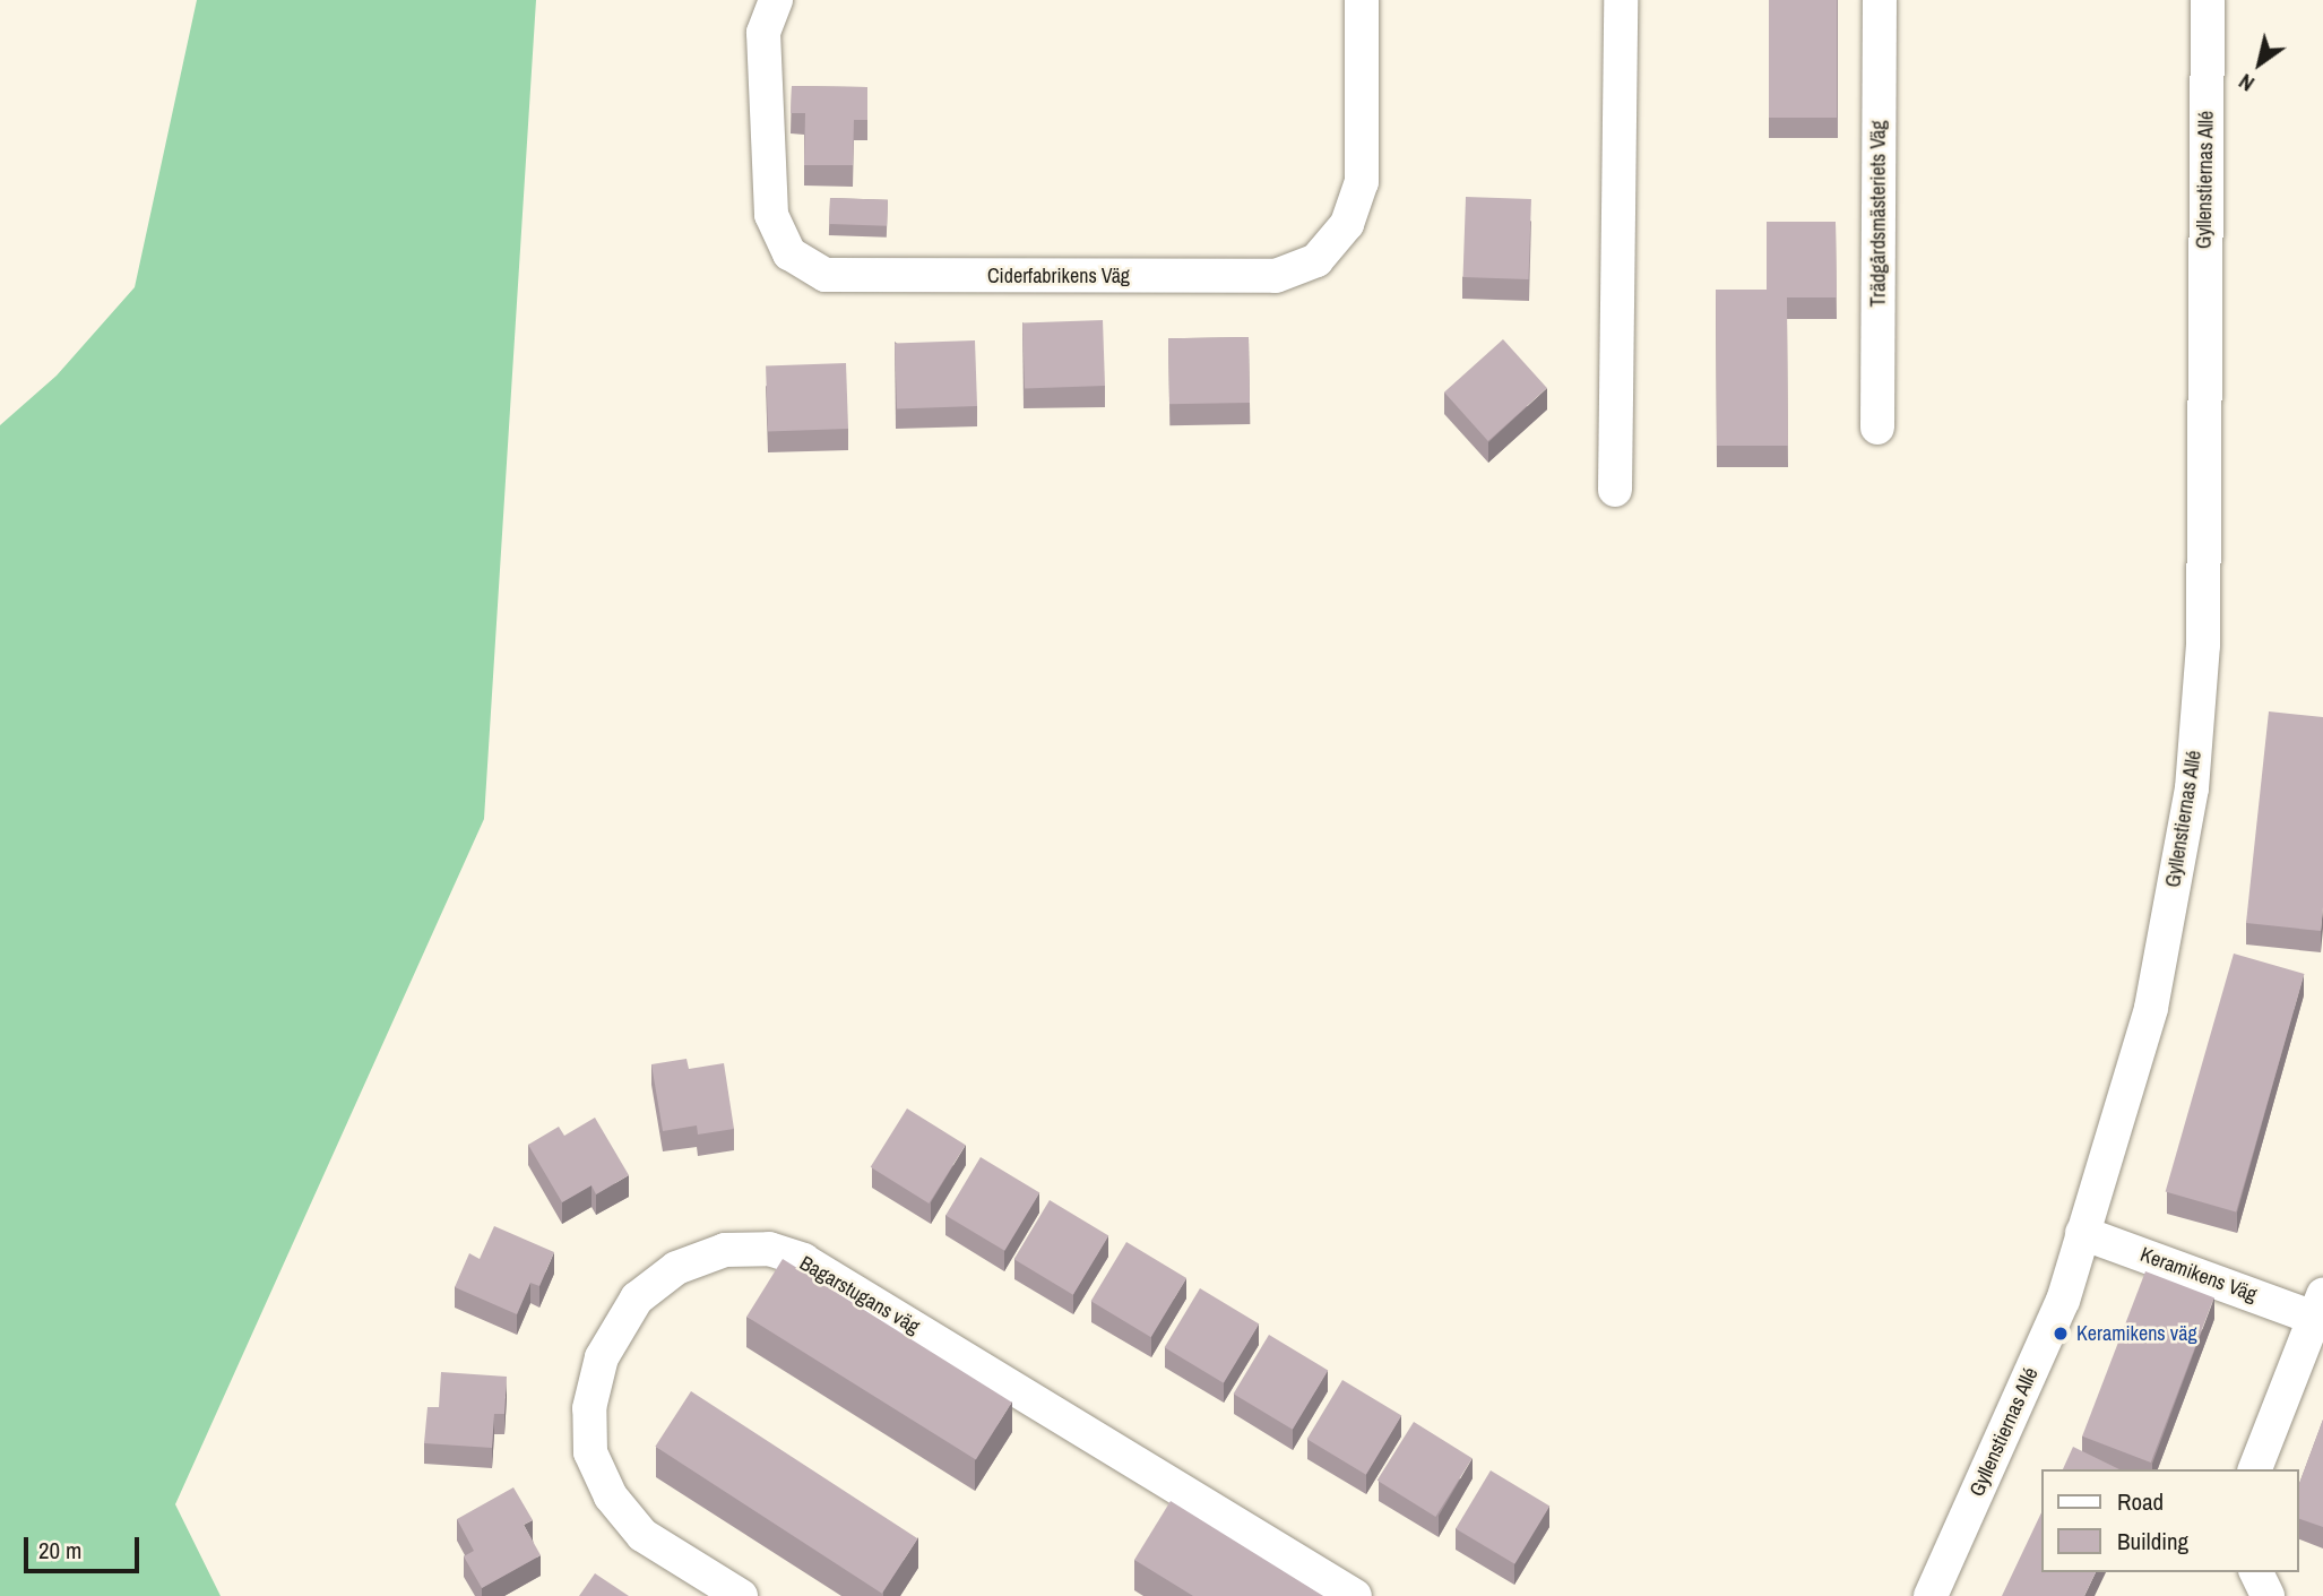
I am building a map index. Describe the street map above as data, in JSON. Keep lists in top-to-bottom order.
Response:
{
  "streets": {
    "street": [
      "Gyllenstiernas Allé",
      "Trädgårdsmästeriets Väg",
      "Ciderfabrikens Väg",
      "Keramikens Väg",
      "Bagarstugans väg"
    ]
  },
  "crossings": [
    ["Gyllenstiernas Allé", "Keramikens Väg"]
  ],
  "places": ["Keramikens väg"],
  "legend": ["Road", "Building"],
  "scale_bar": "20 m",
  "north": "bottom left"
}
